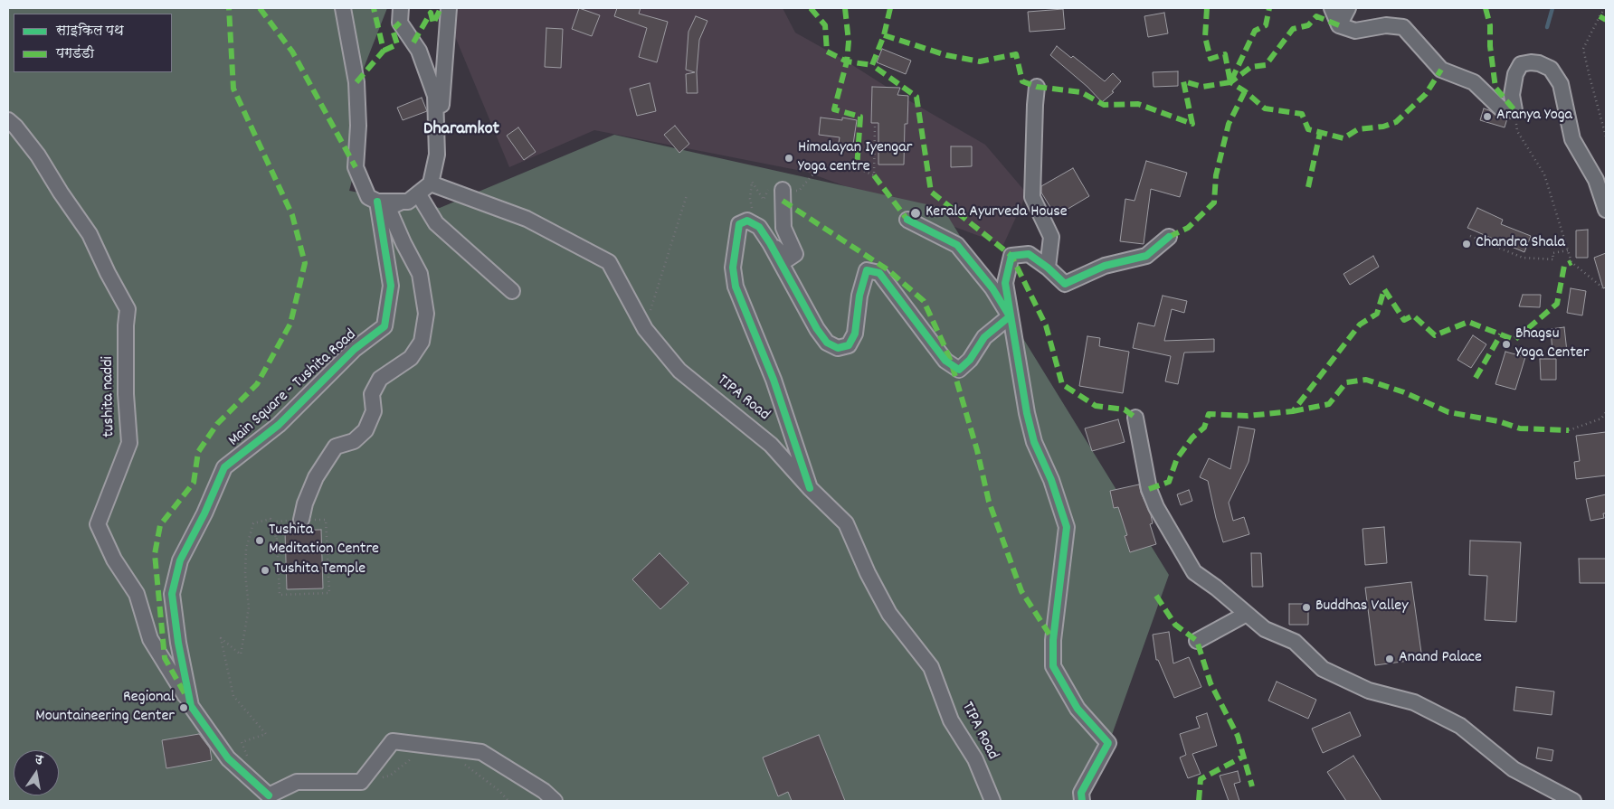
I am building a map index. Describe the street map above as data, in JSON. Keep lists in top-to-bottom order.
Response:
{
  "streets": {
    "street": ["Main Square - Tushita Road", "tushita naddi", "TIPA Road"]
  },
  "crossings": [
    ["Main Square - Tushita Road", "tushita naddi"]
  ],
  "districts": ["Dharamkot"],
  "places": [
    "Aranya Yoga",
    "Himalayan Iyengar Yoga centre",
    "Kerala Ayurveda House",
    "Chandra Shala",
    "Bhagsu Yoga Center",
    "Tushita Meditation Centre",
    "Tushita Temple",
    "Buddhas Valley",
    "Anand Palace",
    "Regional Mountaineering Center"
  ],
  "legend": ["साइकिल पथ", "पगडंडी"],
  "north": "top"
}
